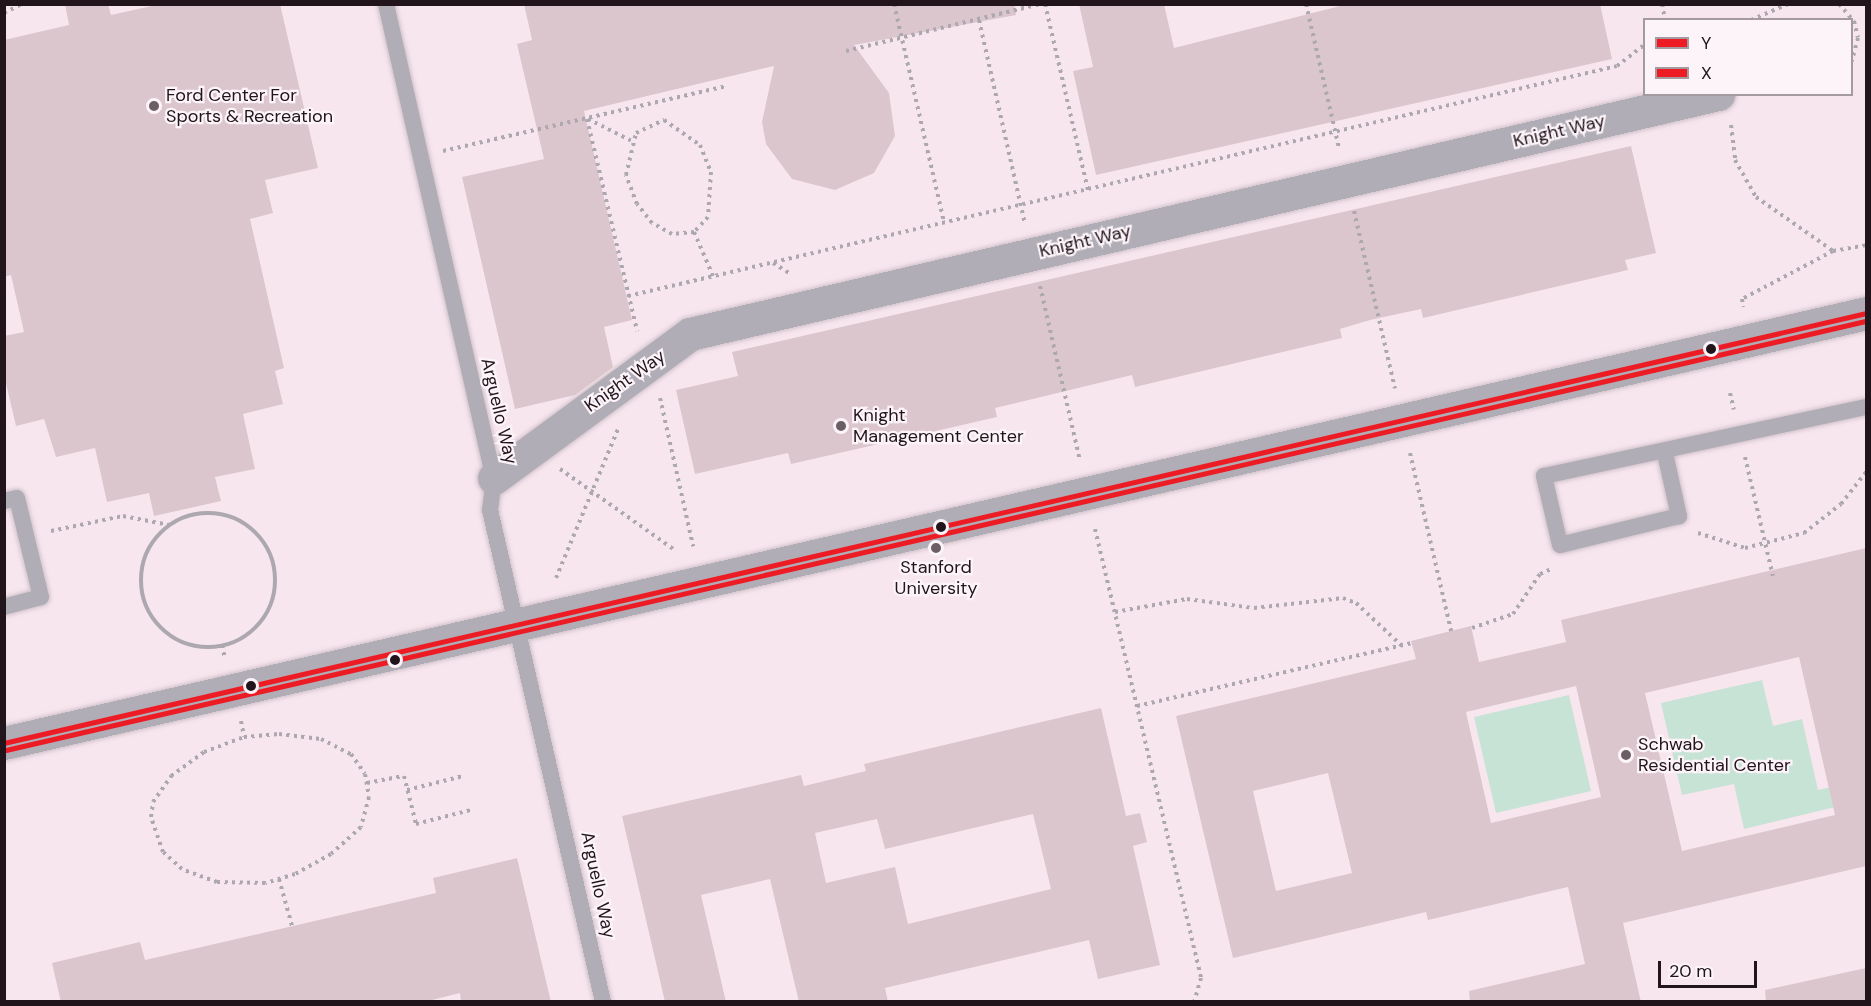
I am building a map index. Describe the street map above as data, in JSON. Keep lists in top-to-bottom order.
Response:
{
  "streets": {
    "street": ["Knight Way"],
    "lane": ["Arguello Way"]
  },
  "crossings": [
    ["Knight Way", "Arguello Way"]
  ],
  "places": [
    "Ford Center For Sports & Recreation",
    "Knight Management Center",
    "Stanford University",
    "Schwab Residential Center"
  ],
  "lines": ["transit line Y", "transit line X"],
  "legend": ["Y", "X"],
  "scale_bar": "20 m"
}
